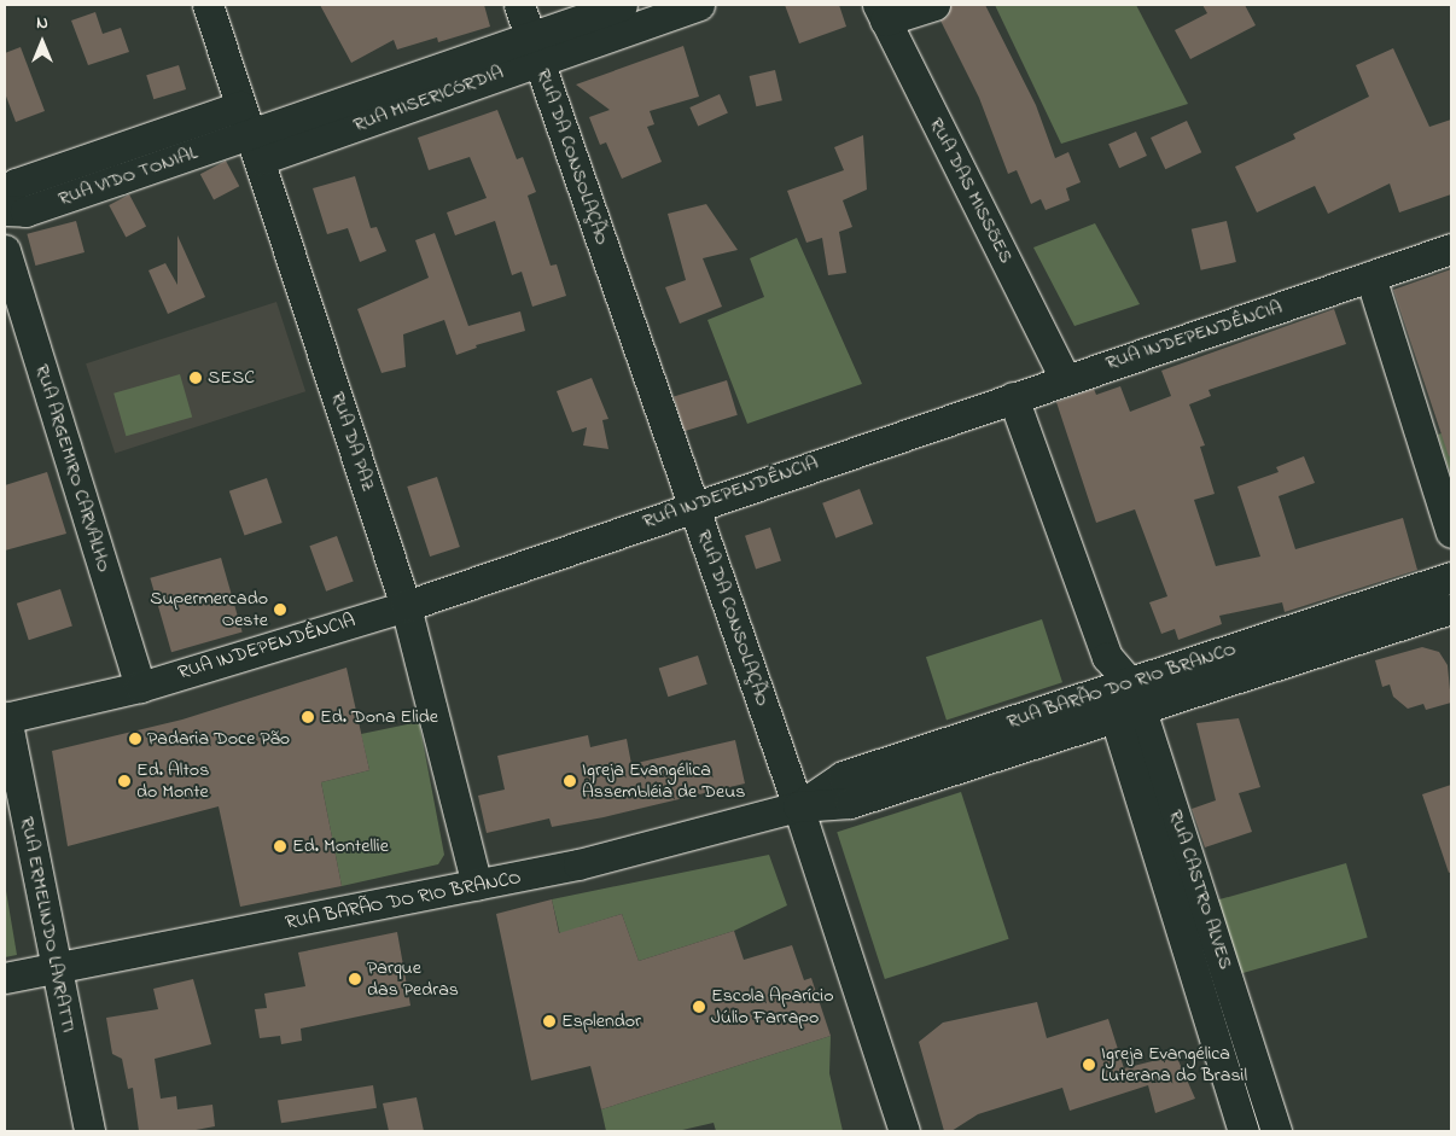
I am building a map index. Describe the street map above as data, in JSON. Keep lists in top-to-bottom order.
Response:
{
  "streets": {
    "street": [
      "RUA MISERICÓRDIA",
      "RUA DA CONSOLAÇÃO",
      "RUA VIDO TONIAL",
      "RUA DAS MISSÕES",
      "RUA INDEPENDÊNCIA",
      "RUA DA PAZ",
      "RUA ARGEMIRO CARVALHO",
      "RUA BARÃO DO RIO BRANCO",
      "RUA CASTRO ALVES",
      "RUA ERMELINDO LAVRATTI"
    ]
  },
  "crossings": [
    ["RUA MISERICÓRDIA", "RUA DA CONSOLAÇÃO"],
    ["RUA MISERICÓRDIA", "RUA VIDO TONIAL"],
    ["RUA MISERICÓRDIA", "RUA DA PAZ"],
    ["RUA DA CONSOLAÇÃO", "RUA INDEPENDÊNCIA"],
    ["RUA DA CONSOLAÇÃO", "RUA BARÃO DO RIO BRANCO"],
    ["RUA VIDO TONIAL", "RUA DA PAZ"],
    ["RUA DAS MISSÕES", "RUA INDEPENDÊNCIA"],
    ["RUA INDEPENDÊNCIA", "RUA DA PAZ"],
    ["RUA INDEPENDÊNCIA", "RUA ARGEMIRO CARVALHO"],
    ["RUA INDEPENDÊNCIA", "RUA CASTRO ALVES"],
    ["RUA INDEPENDÊNCIA", "RUA ERMELINDO LAVRATTI"],
    ["RUA DA PAZ", "RUA BARÃO DO RIO BRANCO"],
    ["RUA BARÃO DO RIO BRANCO", "RUA CASTRO ALVES"],
    ["RUA BARÃO DO RIO BRANCO", "RUA ERMELINDO LAVRATTI"]
  ],
  "places": [
    "SESC",
    "Supermercado Oeste",
    "Ed. Dona Elide",
    "Padaria Doce Pão",
    "Ed. Altos do Monte",
    "Igreja Evangélica Assembléia de Deus",
    "Ed. Montellie",
    "Parque das Pedras",
    "Escola Aparício Júlio Farrapo",
    "Esplendor",
    "Igreja Evangélica Luterana do Brasil"
  ],
  "north": "top"
}
